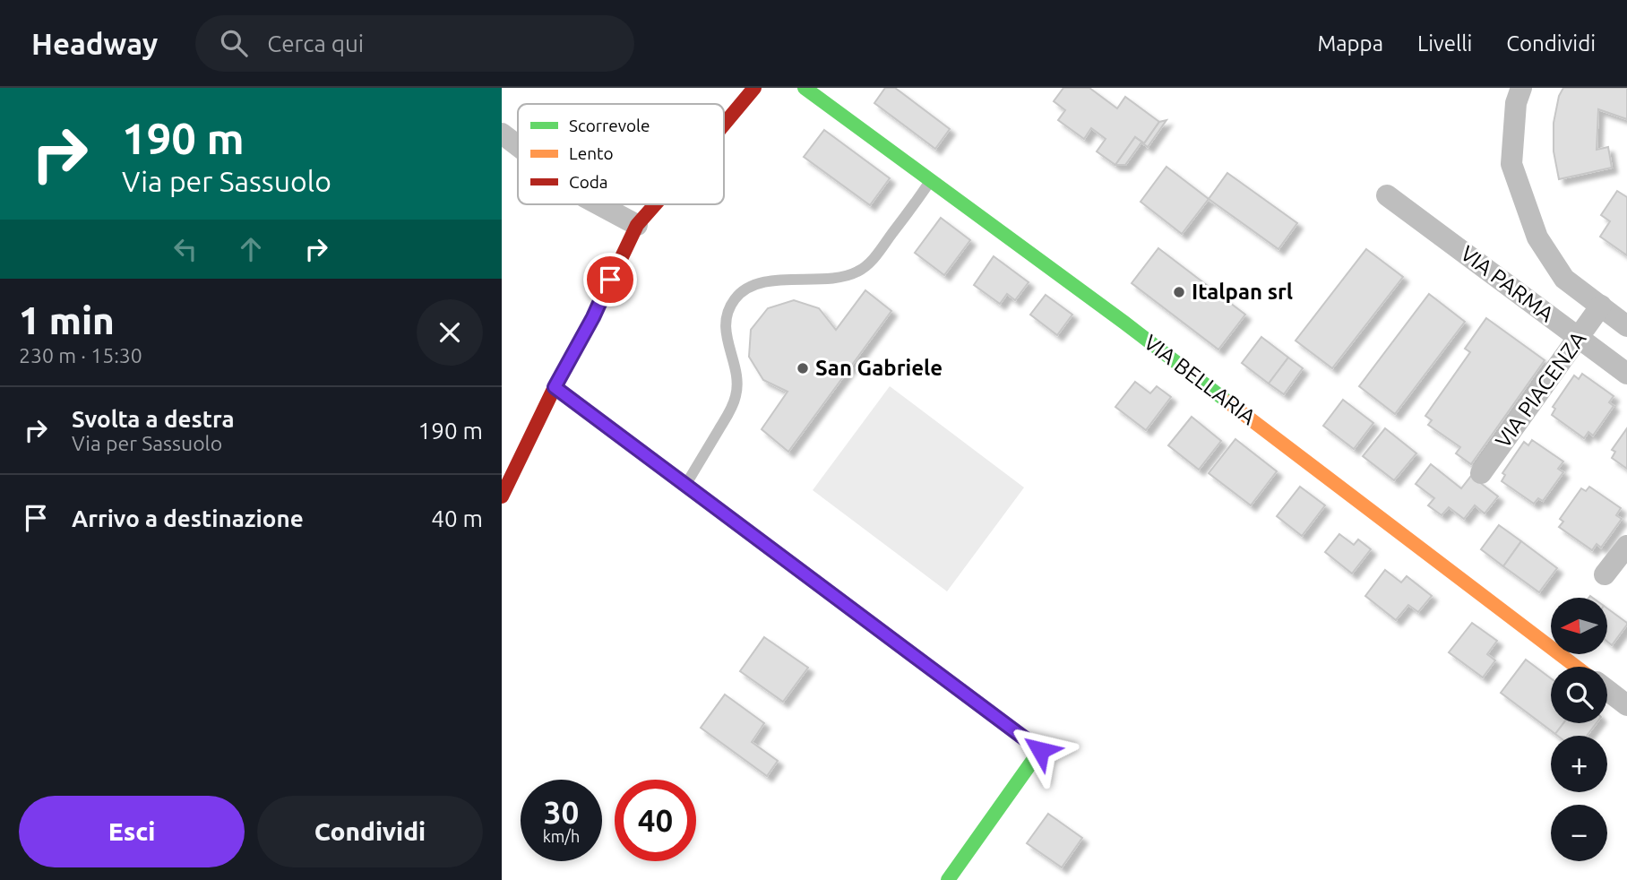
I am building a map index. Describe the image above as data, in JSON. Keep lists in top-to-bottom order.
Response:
{
  "streets": {
    "street": ["VIA PARMA", "VIA BELLARIA", "VIA PIACENZA"]
  },
  "crossings": [
    ["VIA PARMA", "VIA PIACENZA"]
  ],
  "places": ["Italpan srl", "San Gabriele"],
  "legend": ["Scorrevole", "Lento", "Coda"],
  "north": "left",
  "page": {
    "header": "Headway",
    "search": "Cerca qui",
    "nav": ["Mappa", "Livelli", "Condividi"],
    "turn": ["190 m", "Via per Sassuolo"],
    "heading": ["1 min", "230 m · 15:30"],
    "list": [
      {
        "name": "Svolta a destra",
        "note": "Via per Sassuolo",
        "value": "190 m"
      },
      {
        "name": "Arrivo a destinazione",
        "value": "40 m"
      }
    ],
    "map_buttons": ["+", "−"],
    "speed": "30 km/h",
    "limit": "40",
    "buttons": ["Esci", "Condividi"]
  }
}
